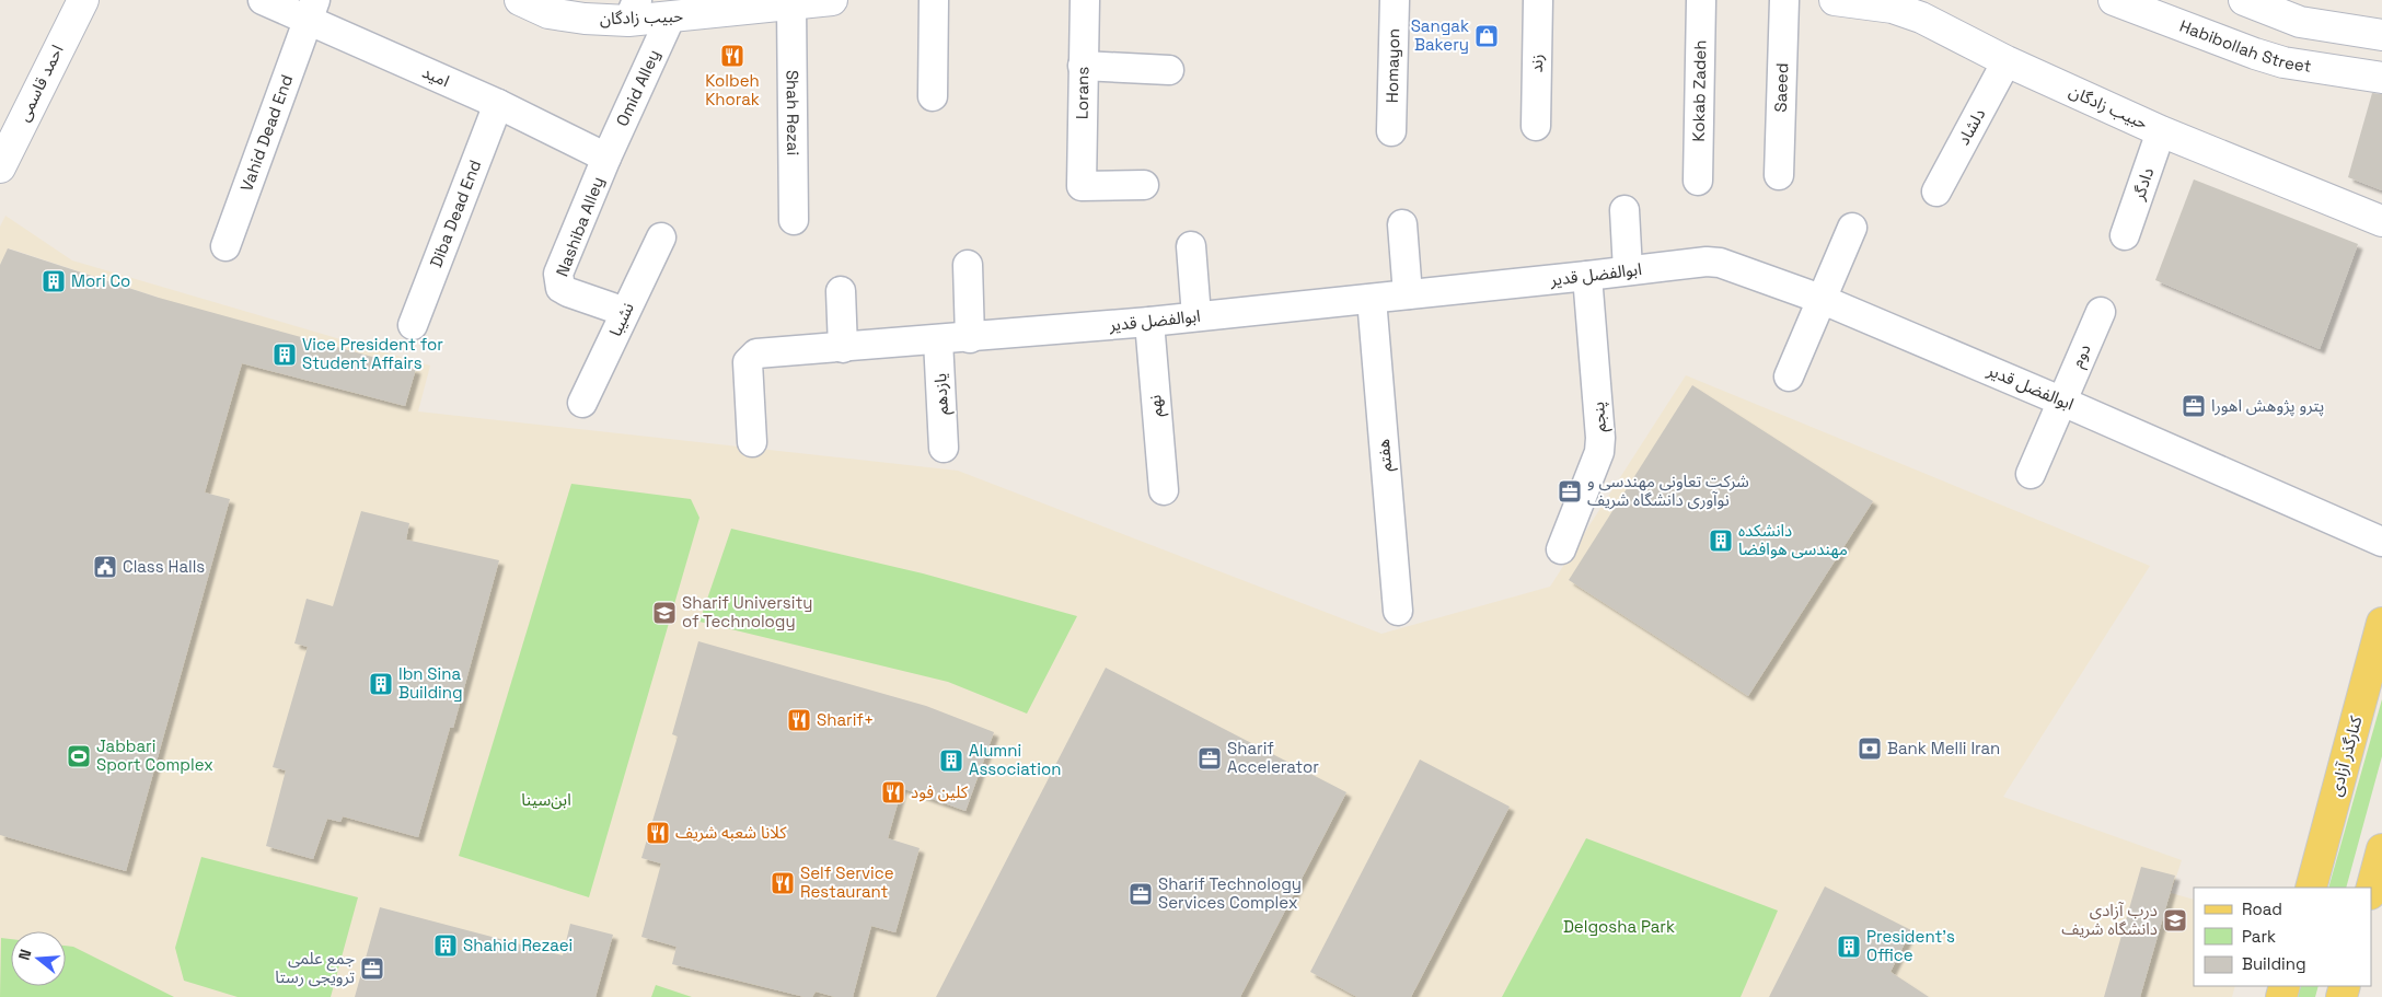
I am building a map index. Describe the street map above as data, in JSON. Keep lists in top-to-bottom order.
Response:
{
  "streets": {
    "main road": ["کنارگذر آزادی"],
    "street": [
      "حبیب زادگان",
      "Habibollah Street",
      "زند",
      "Homayon",
      "امید",
      "احمد قاسمی",
      "Omid Alley",
      "Saeed",
      "Kokab Zadeh",
      "Lorans",
      "Shah Rezai",
      "دلشاد",
      "Vahid Dead End",
      "دادگر",
      "Diba Dead End",
      "Nashiba Alley",
      "ابوالفضل قدیر",
      "نشیبا",
      "دوم",
      "یازدهم",
      "نهم",
      "پنجم",
      "هفتم"
    ]
  },
  "crossings": [
    ["حبیب زادگان", "Omid Alley"],
    ["حبیب زادگان", "Shah Rezai"],
    ["حبیب زادگان", "دلشاد"],
    ["حبیب زادگان", "دادگر"],
    ["امید", "Omid Alley"],
    ["امید", "Vahid Dead End"],
    ["امید", "Diba Dead End"],
    ["امید", "Nashiba Alley"],
    ["Omid Alley", "Nashiba Alley"],
    ["Nashiba Alley", "نشیبا"],
    ["ابوالفضل قدیر", "دوم"],
    ["ابوالفضل قدیر", "یازدهم"],
    ["ابوالفضل قدیر", "نهم"],
    ["ابوالفضل قدیر", "پنجم"],
    ["ابوالفضل قدیر", "هفتم"]
  ],
  "parks": ["ابن‌سینا", "Delgosha Park"],
  "places": {
    "shop": ["Sangak Bakery"],
    "restaurant": [
      "Kolbeh Khorak",
      "Sharif+",
      "کلین فود",
      "کلانا شعبه شریف",
      "Self Service Restaurant"
    ],
    "building": [
      "Mori Co",
      "Vice President for Student Affairs",
      "دانشکده مهندسی هوافضا",
      "Ibn Sina Building",
      "Alumni Association",
      "Shahid Rezaei",
      "President's Office"
    ],
    "office": [
      "پترو پژوهش اهورا",
      "شرکت تعاونی مهندسی و نوآوری دانشگاه شریف",
      "Sharif Accelerator",
      "Sharif Technology Services Complex",
      "جمع علمی ترویجی رستا"
    ],
    "public building": ["Class Halls"],
    "school or university": ["Sharif University of Technology", "درب آزادی دانشگاه شریف"],
    "bank": ["Bank Melli Iran"],
    "sports": ["Jabbari Sport Complex"]
  },
  "legend": ["Road", "Park", "Building"],
  "north": "left"
}
